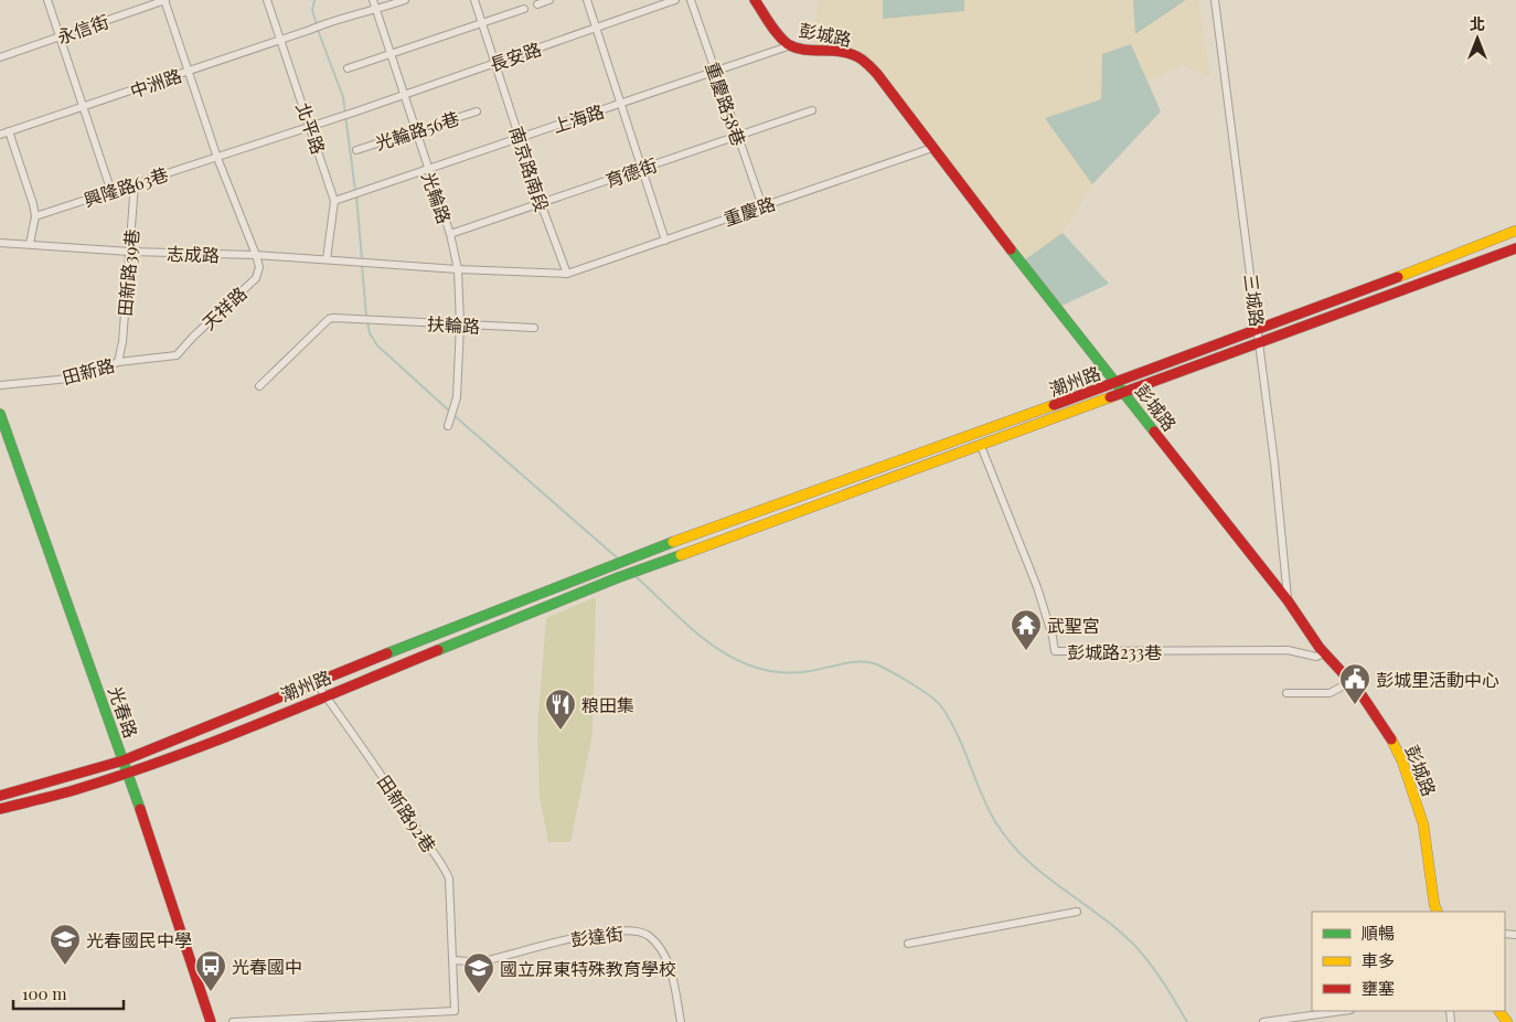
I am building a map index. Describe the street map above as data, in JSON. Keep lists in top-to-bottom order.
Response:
{
  "streets": {
    "main road": ["彭城路", "潮州路", "光春路"],
    "street": [
      "永信街",
      "長安路",
      "中洲路",
      "重慶路58巷",
      "上海路",
      "北平路",
      "光輪路56巷",
      "南京路南段",
      "育德街",
      "興隆路63巷",
      "光輪路",
      "重慶路",
      "志成路",
      "田新路39巷",
      "三城路",
      "天祥路",
      "扶輪路",
      "田新路",
      "彭城路233巷",
      "田新路92巷",
      "彭達街"
    ]
  },
  "crossings": [
    ["彭城路", "上海路"],
    ["彭城路", "重慶路"],
    ["彭城路", "三城路"],
    ["彭城路", "潮州路"],
    ["彭城路", "彭城路233巷"],
    ["長安路", "北平路"],
    ["長安路", "南京路南段"],
    ["長安路", "光輪路"],
    ["中洲路", "北平路"],
    ["中洲路", "光輪路"],
    ["重慶路58巷", "上海路"],
    ["重慶路58巷", "育德街"],
    ["重慶路58巷", "重慶路"],
    ["上海路", "北平路"],
    ["上海路", "南京路南段"],
    ["上海路", "光輪路"],
    ["北平路", "志成路"],
    ["光輪路56巷", "光輪路"],
    ["南京路南段", "育德街"],
    ["南京路南段", "重慶路"],
    ["育德街", "光輪路"],
    ["興隆路63巷", "田新路39巷"],
    ["光輪路", "志成路"],
    ["光輪路", "扶輪路"],
    ["志成路", "田新路39巷"],
    ["志成路", "天祥路"],
    ["田新路39巷", "田新路"],
    ["三城路", "潮州路"],
    ["天祥路", "田新路"],
    ["潮州路", "彭城路233巷"],
    ["潮州路", "光春路"],
    ["潮州路", "田新路92巷"],
    ["田新路92巷", "彭達街"]
  ],
  "places": {
    "temple": ["武聖宮"],
    "public building": ["彭城里活動中心"],
    "restaurant": ["粮田集"],
    "school or university": ["光春國民中學", "國立屏東特殊教育學校"],
    "bus stop": ["光春國中"]
  },
  "legend": ["順暢", "車多", "壅塞"],
  "scale_bar": "100 m",
  "north": "top"
}
